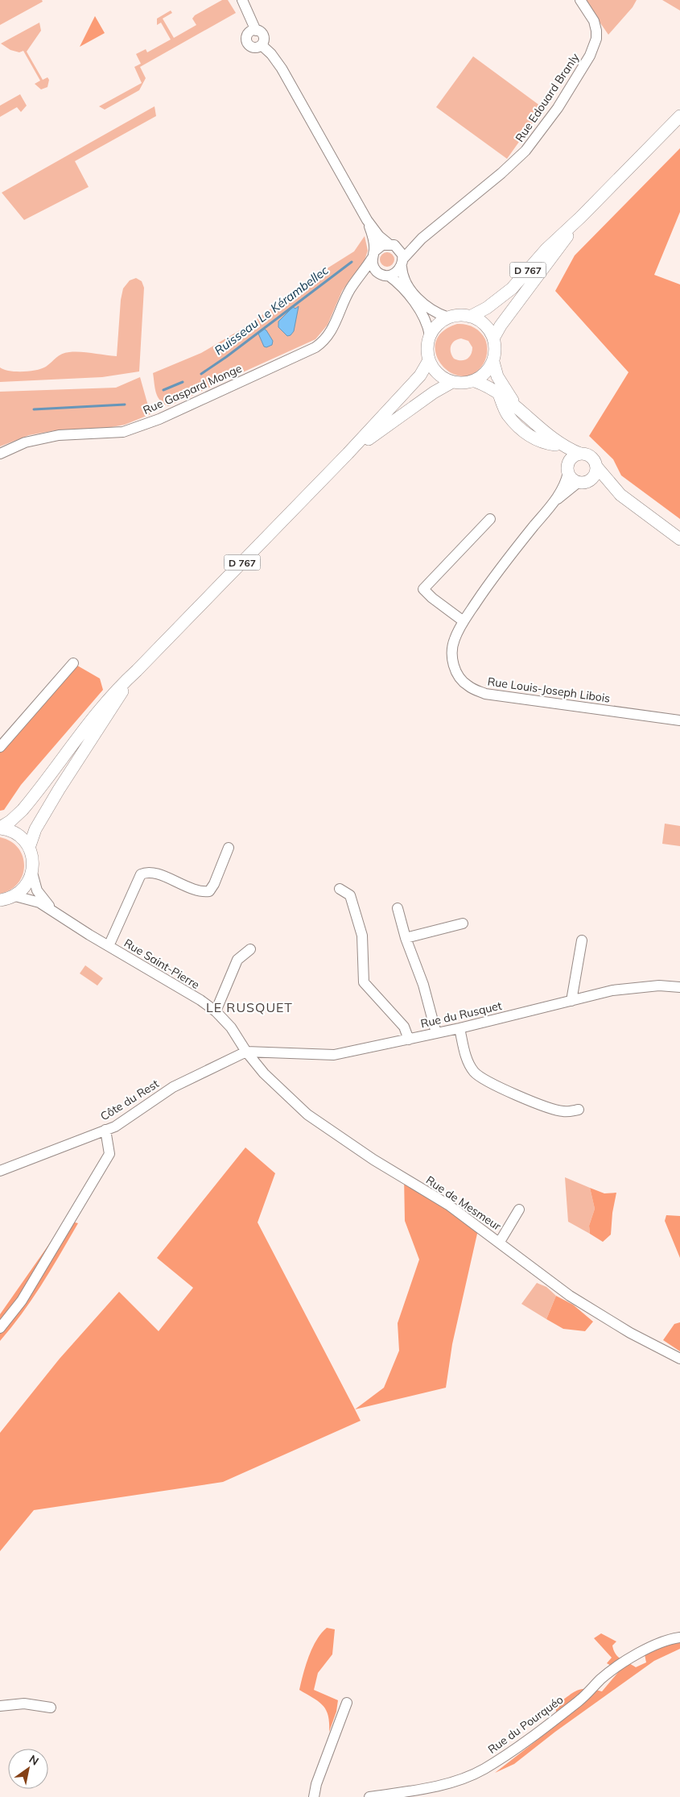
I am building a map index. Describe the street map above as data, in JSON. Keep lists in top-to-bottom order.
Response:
{
  "streets": {
    "main road": ["D 767"],
    "street": [
      "Rue Edouard Branly",
      "Rue Gaspard Monge",
      "Rue Louis-Joseph Libois",
      "Rue Saint-Pierre",
      "Rue du Rusquet",
      "Côte du Rest",
      "Rue de Mesmeur",
      "Rue du Pourquéo"
    ]
  },
  "crossings": [
    ["Rue Edouard Branly", "Rue Gaspard Monge"],
    ["Rue Saint-Pierre", "Rue du Rusquet"],
    ["Rue Saint-Pierre", "Côte du Rest"],
    ["Rue Saint-Pierre", "Rue de Mesmeur"],
    ["Rue du Rusquet", "Côte du Rest"],
    ["Rue du Rusquet", "Rue de Mesmeur"],
    ["Côte du Rest", "Rue de Mesmeur"]
  ],
  "districts": ["LE RUSQUET"],
  "water": ["Ruisseau Le Kérambellec"],
  "north": "top right"
}
